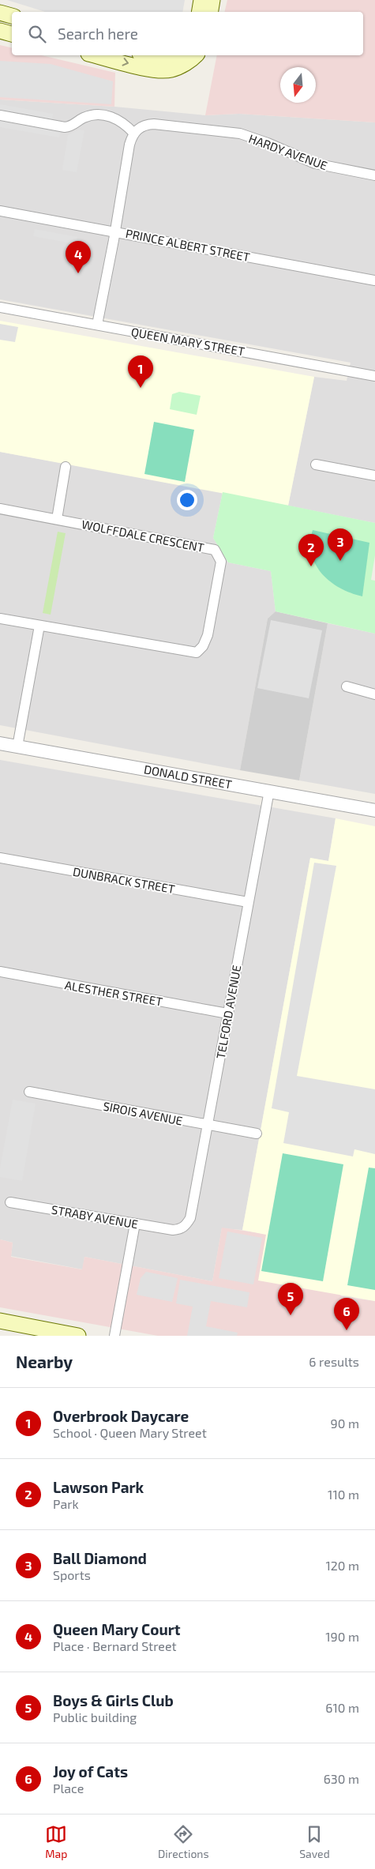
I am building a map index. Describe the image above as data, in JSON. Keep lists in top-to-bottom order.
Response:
{
  "streets": {
    "street": [
      "HARDY AVENUE",
      "PRINCE ALBERT STREET",
      "QUEEN MARY STREET",
      "WOLFFDALE CRESCENT",
      "DONALD STREET",
      "DUNBRACK STREET",
      "ALESTHER STREET",
      "TELFORD AVENUE",
      "SIROIS AVENUE",
      "STRABY AVENUE"
    ]
  },
  "crossings": [
    ["DONALD STREET", "TELFORD AVENUE"],
    ["DUNBRACK STREET", "TELFORD AVENUE"],
    ["ALESTHER STREET", "TELFORD AVENUE"],
    ["TELFORD AVENUE", "SIROIS AVENUE"],
    ["TELFORD AVENUE", "STRABY AVENUE"]
  ],
  "north": "bottom",
  "page": {
    "search": "Search here",
    "pins": [
      "4",
      "1",
      "3",
      "2",
      "5",
      "6"
    ],
    "heading": ["Nearby", "6 results"],
    "list": [
      {
        "mark": "1",
        "name": "Overbrook Daycare",
        "note": "School · Queen Mary Street",
        "value": "90 m"
      },
      {
        "mark": "2",
        "name": "Lawson Park",
        "note": "Park",
        "value": "110 m"
      },
      {
        "mark": "3",
        "name": "Ball Diamond",
        "note": "Sports",
        "value": "120 m"
      },
      {
        "mark": "4",
        "name": "Queen Mary Court",
        "note": "Place · Bernard Street",
        "value": "190 m"
      },
      {
        "mark": "5",
        "name": "Boys & Girls Club",
        "note": "Public building",
        "value": "610 m"
      },
      {
        "mark": "6",
        "name": "Joy of Cats",
        "note": "Place",
        "value": "630 m"
      }
    ],
    "nav": ["Map", "Directions", "Saved"]
  }
}
